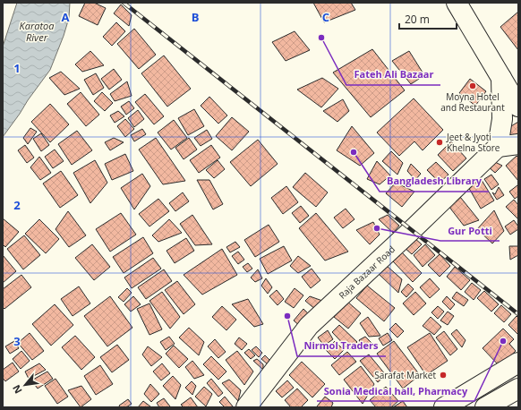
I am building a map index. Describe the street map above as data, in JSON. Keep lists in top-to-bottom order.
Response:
{
  "streets": {
    "main road": ["Raja Bazaar Road"]
  },
  "water": ["Karatoa River"],
  "places": [
    "Fateh Ali Bazaar",
    "Moyna Hotel and Restaurant",
    "Jeet & Jyoti Khelna Store",
    "Bangladesh Library",
    "Gur Potti",
    "Nirmol Traders",
    "Sonia Medical hall, Pharmacy",
    "Sarafat Market"
  ],
  "scale_bar": "20 m",
  "north": "bottom left",
  "grid": {
    "columns": ["A", "B", "C"],
    "rows": ["1", "2", "3"]
  }
}
